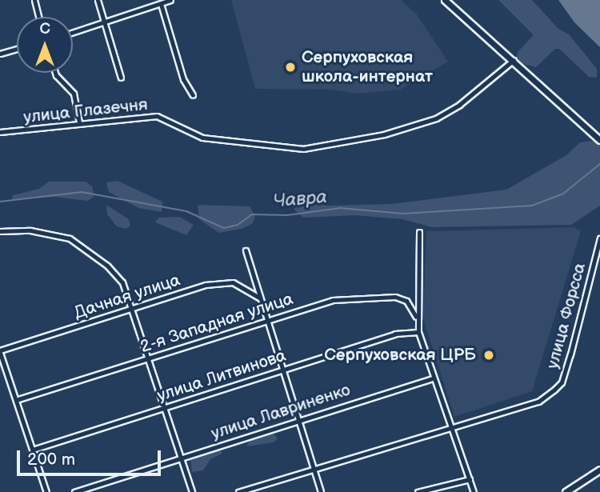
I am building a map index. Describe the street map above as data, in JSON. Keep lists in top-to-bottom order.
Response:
{
  "streets": {
    "street": [
      "улица Глазечня",
      "Дачная улица",
      "улица Форсса",
      "2-я Западная улица",
      "улица Литвинова",
      "улица Лавриненко"
    ]
  },
  "water": ["Чавра"],
  "places": ["Серпуховская школа-интернат", "Серпуховская ЦРБ"],
  "scale_bar": "200 m",
  "north": "top"
}
